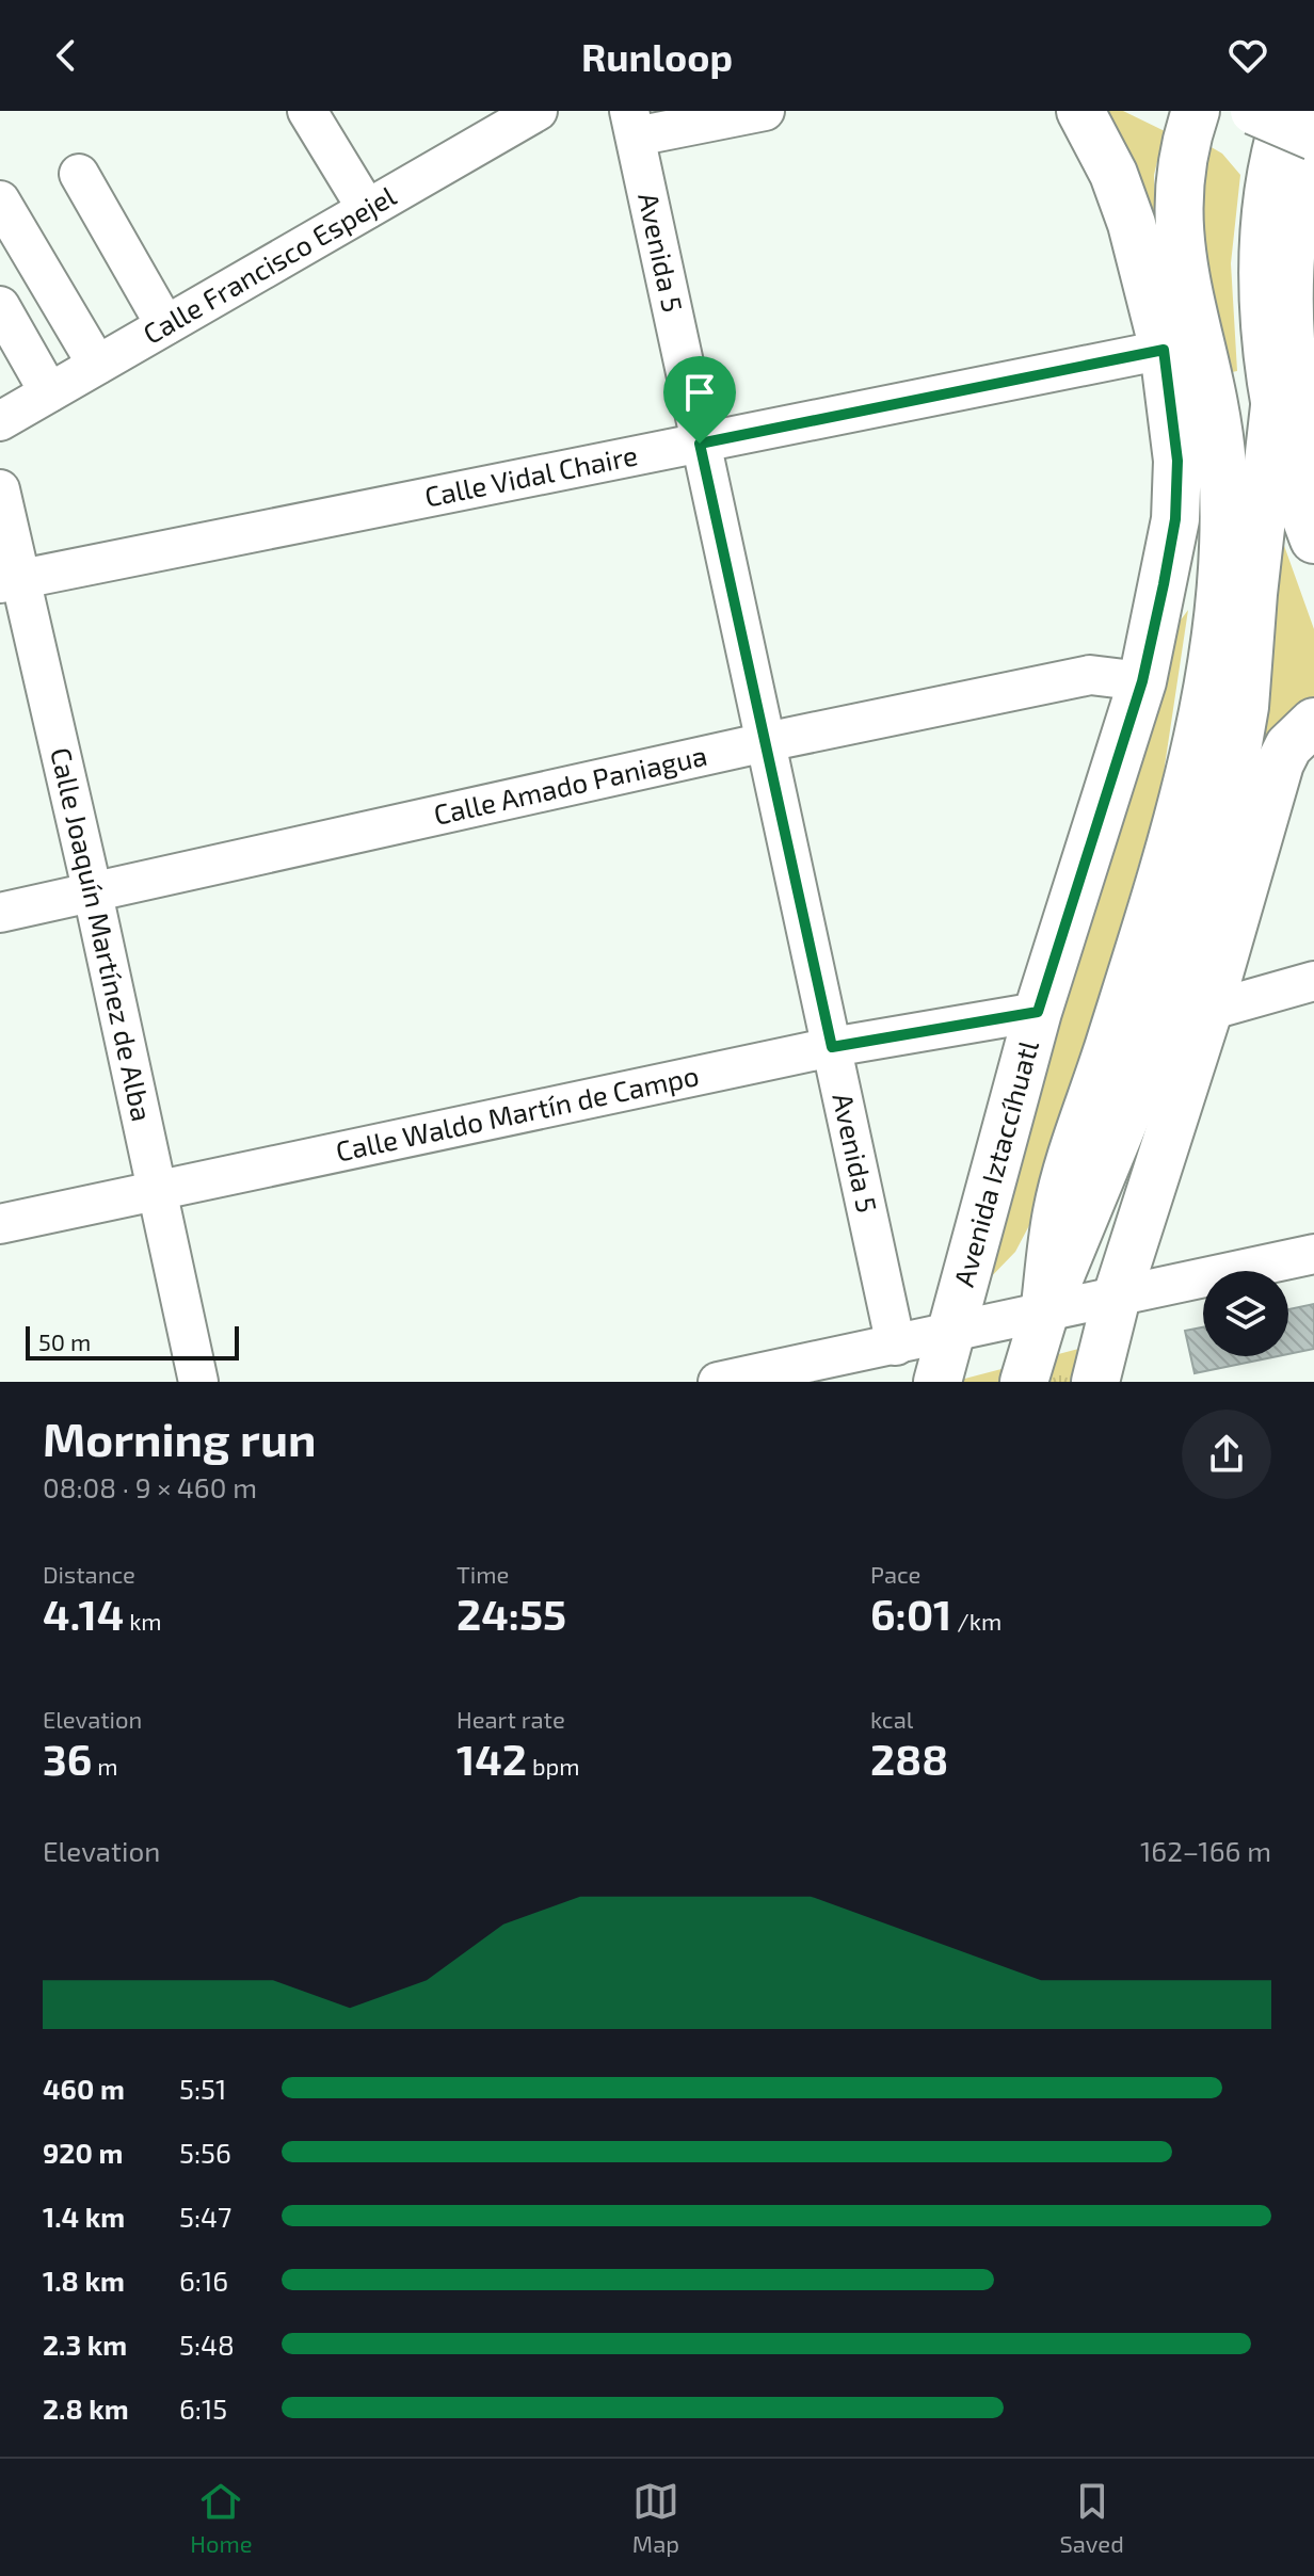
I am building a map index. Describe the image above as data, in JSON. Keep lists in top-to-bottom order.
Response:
{
  "streets": {
    "main road": ["Avenida Iztaccíhuatl"],
    "street": [
      "Avenida 5",
      "Calle Francisco Espejel",
      "Calle Vidal Chaire",
      "Calle Amado Paniagua",
      "Calle Joaquín Martínez de Alba",
      "Calle Waldo Martín de Campo"
    ]
  },
  "crossings": [
    ["Avenida 5", "Calle Vidal Chaire"],
    ["Avenida 5", "Calle Amado Paniagua"],
    ["Avenida 5", "Calle Waldo Martín de Campo"],
    ["Calle Vidal Chaire", "Calle Joaquín Martínez de Alba"],
    ["Calle Vidal Chaire", "Avenida Iztaccíhuatl"],
    ["Calle Amado Paniagua", "Calle Joaquín Martínez de Alba"],
    ["Calle Amado Paniagua", "Avenida Iztaccíhuatl"],
    ["Calle Joaquín Martínez de Alba", "Calle Waldo Martín de Campo"],
    ["Calle Waldo Martín de Campo", "Avenida Iztaccíhuatl"]
  ],
  "scale_bar": "50 m",
  "page": {
    "header": "Runloop",
    "scale": "50 m",
    "heading": ["Morning run", "08:08 · 9 × 460 m"],
    "stats": [
      ["Distance", "4.14 km"],
      ["Time", "24:55"],
      ["Pace", "6:01 /km"],
      ["Elevation", "36 m"],
      ["Heart rate", "142 bpm"],
      ["kcal", "288"]
    ],
    "chart": ["Elevation", "162–166 m"],
    "list": [
      {
        "name": "460 m",
        "note": "5:51"
      },
      {
        "name": "920 m",
        "note": "5:56"
      },
      {
        "name": "1.4 km",
        "note": "5:47"
      },
      {
        "name": "1.8 km",
        "note": "6:16"
      },
      {
        "name": "2.3 km",
        "note": "5:48"
      },
      {
        "name": "2.8 km",
        "note": "6:15"
      }
    ],
    "tabs": ["Home", "Map", "Saved"]
  }
}
